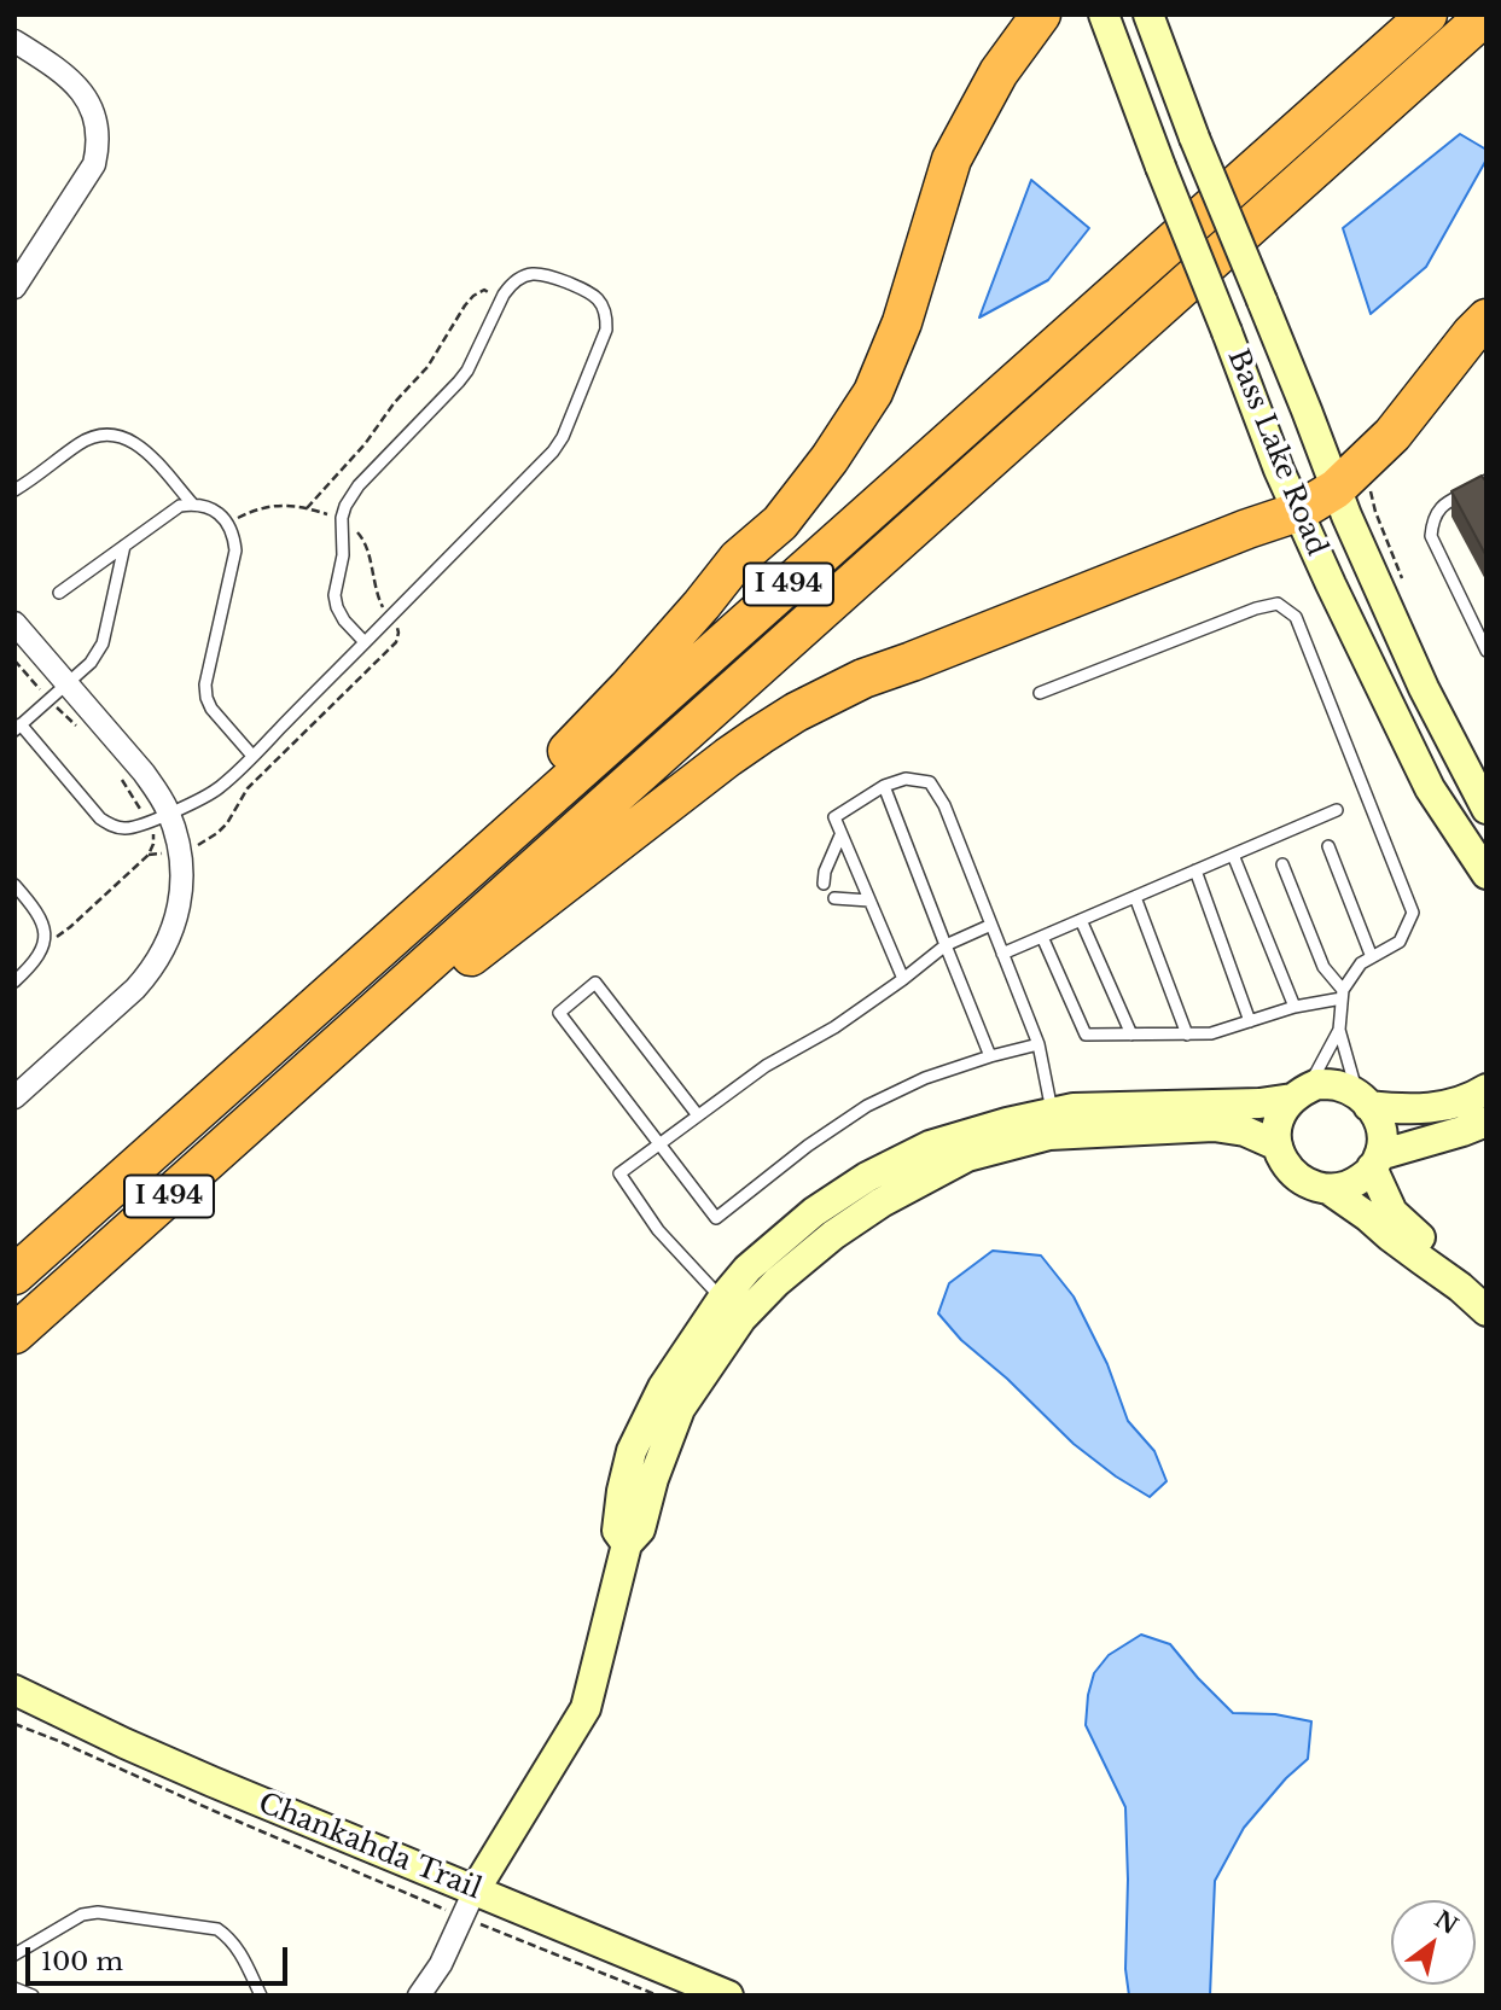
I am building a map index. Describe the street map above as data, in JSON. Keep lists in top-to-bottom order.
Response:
{
  "streets": {
    "highway": ["I 494"],
    "street": ["Bass Lake Road", "Chankahda Trail"]
  },
  "scale_bar": "100 m",
  "north": "top right"
}
